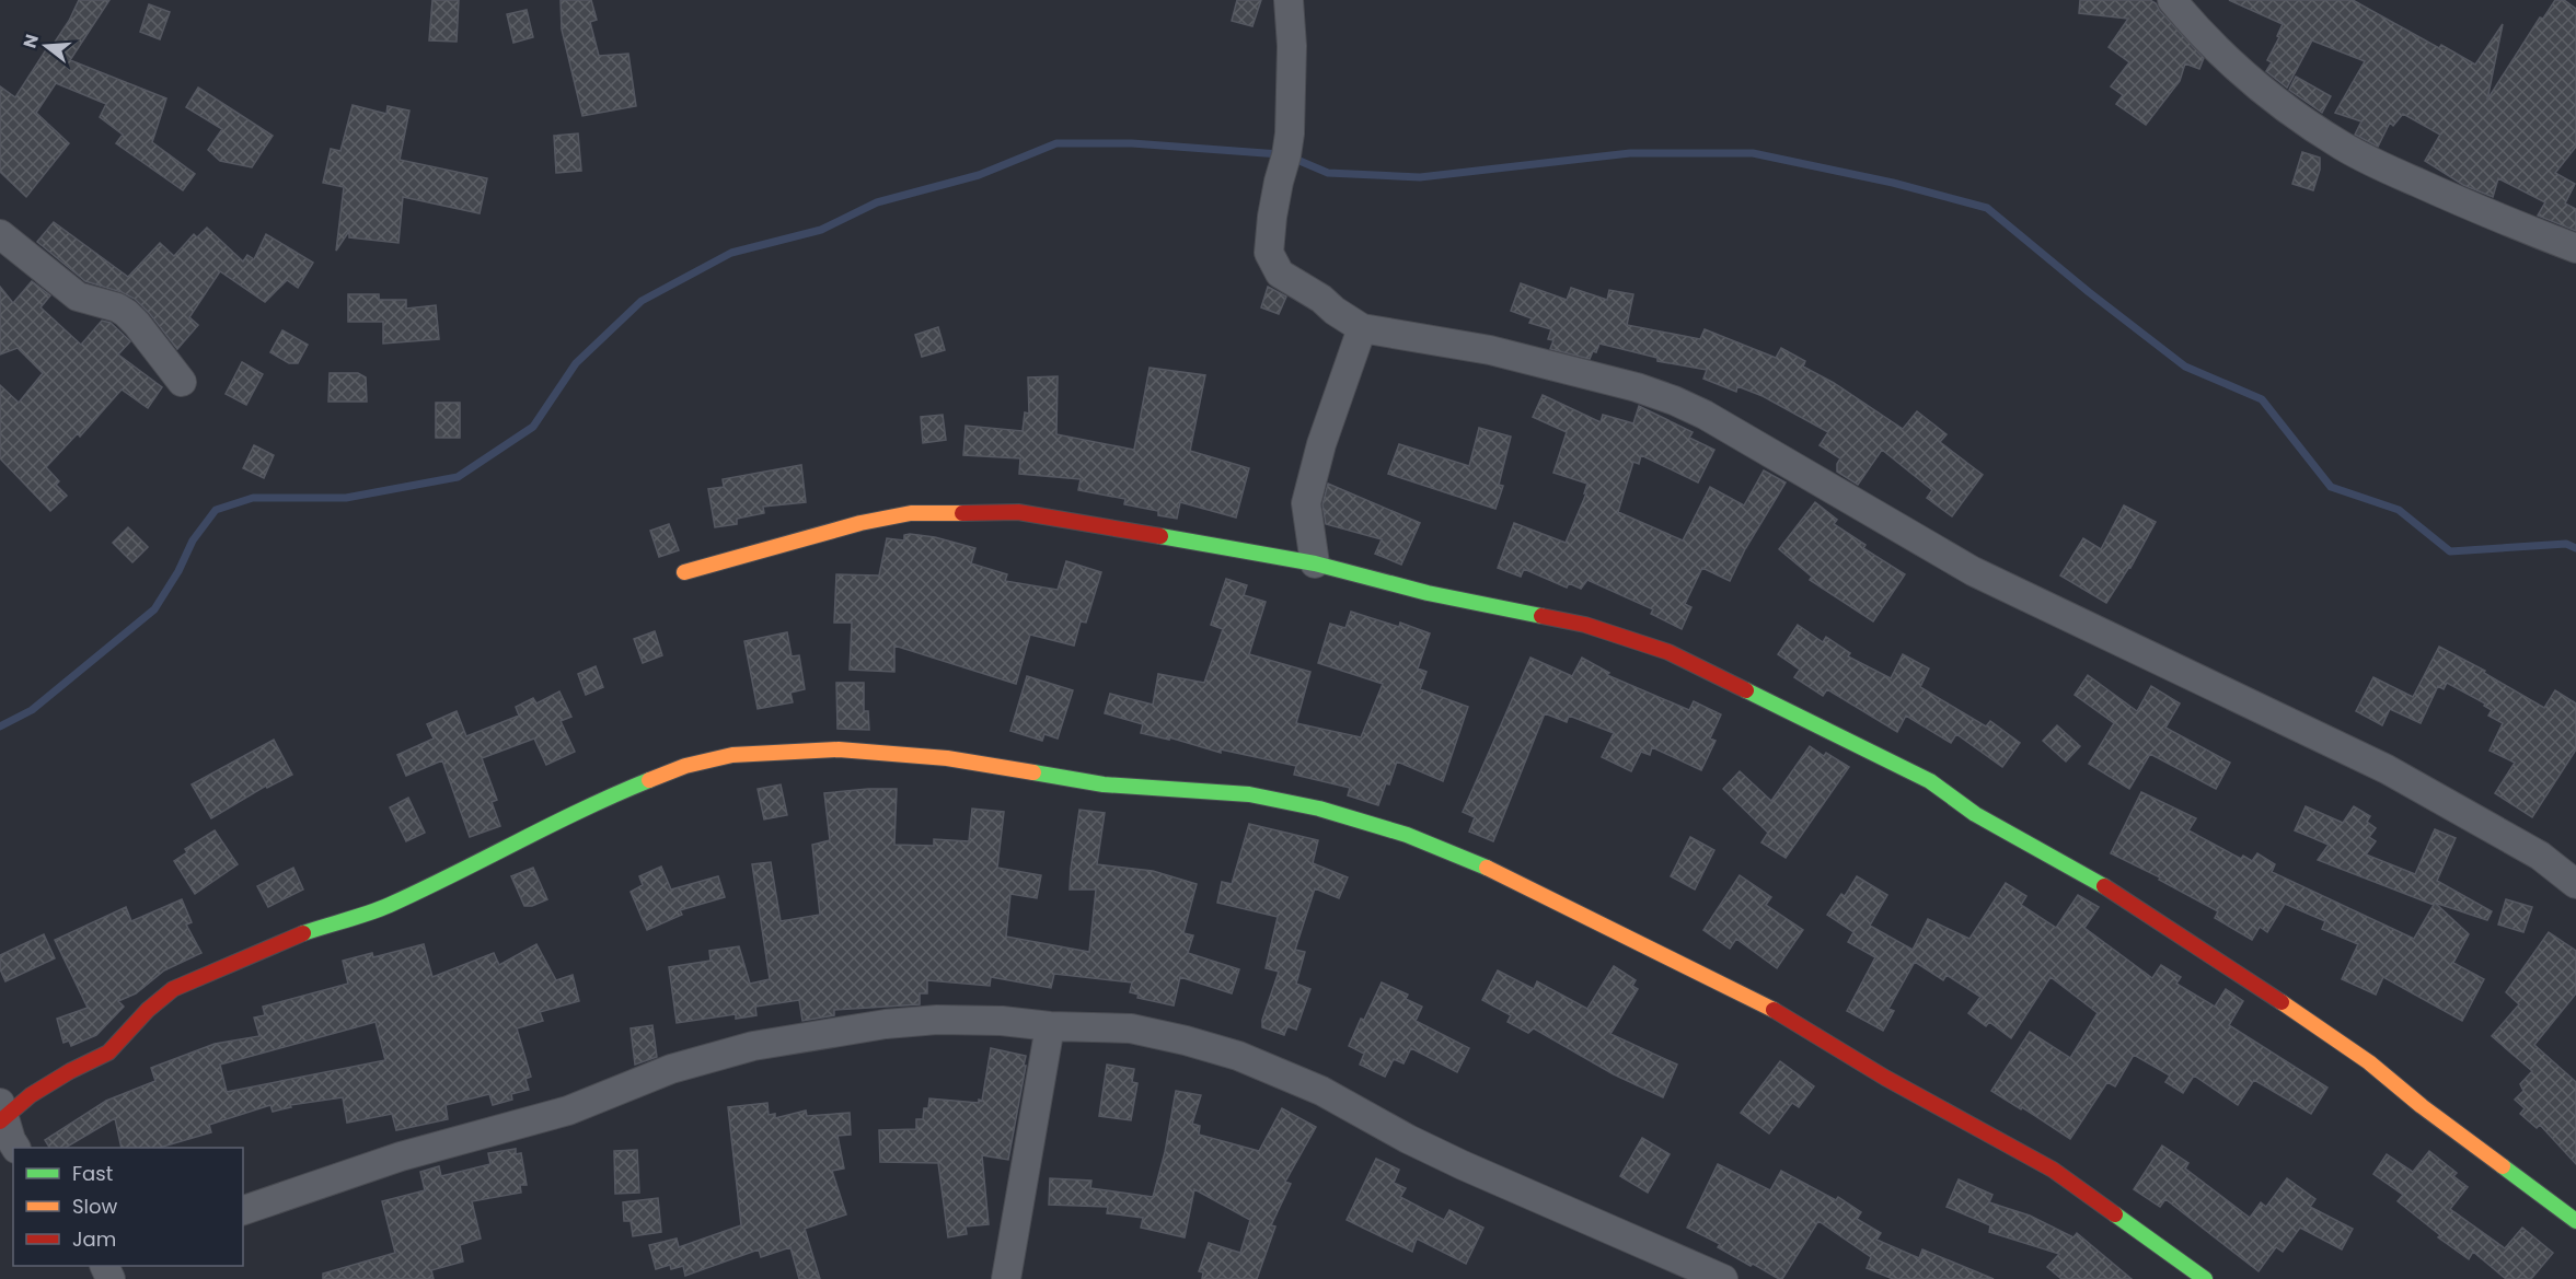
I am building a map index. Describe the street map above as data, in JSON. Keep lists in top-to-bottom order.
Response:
{
  "legend": ["Fast", "Slow", "Jam"],
  "north": "left"
}
